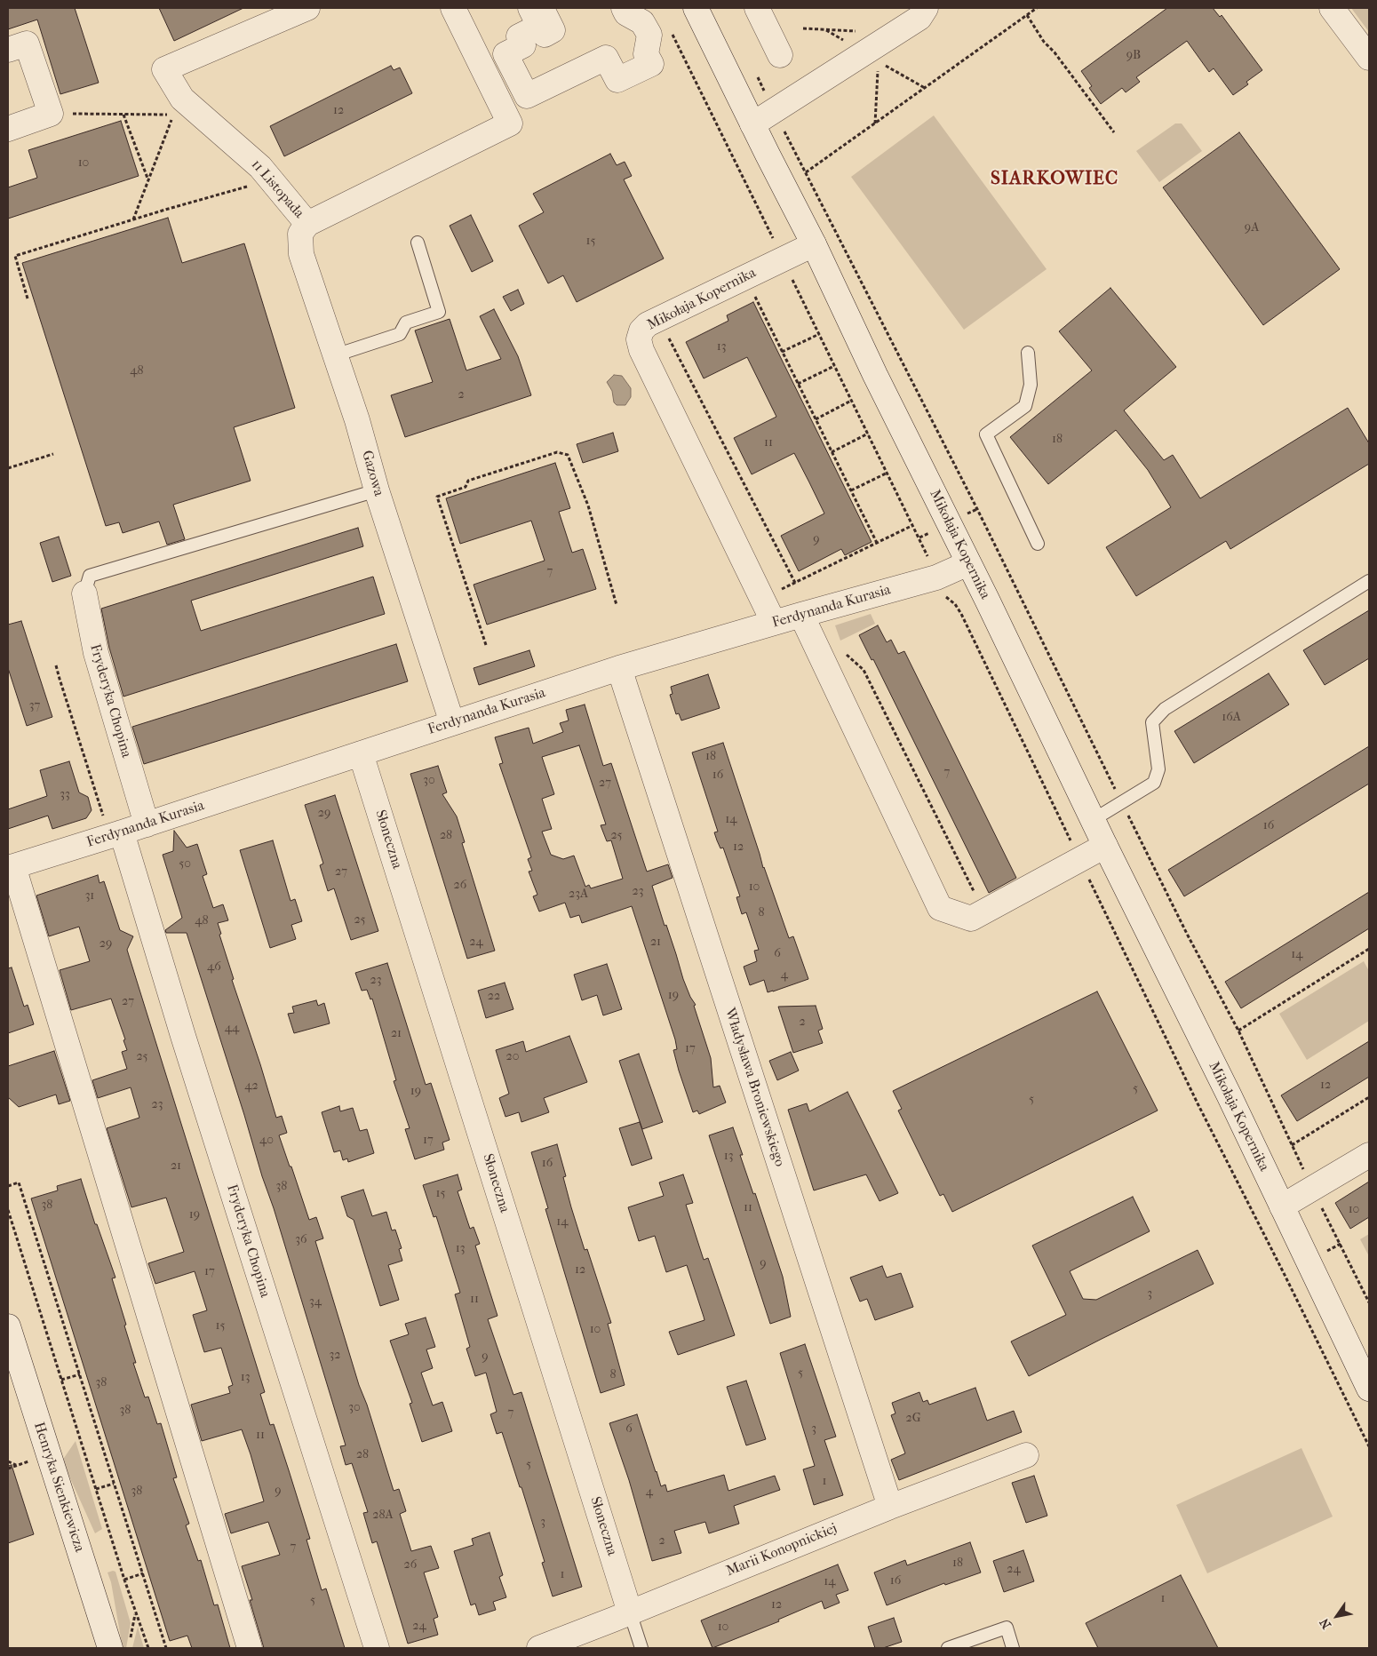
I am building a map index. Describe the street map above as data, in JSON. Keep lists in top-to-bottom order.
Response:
{
  "streets": {
    "street": [
      "11 Listopada",
      "Mikołaja Kopernika",
      "Gazowa",
      "Ferdynanda Kurasia",
      "Fryderyka Chopina",
      "Słoneczna",
      "Władysława Broniewskiego",
      "Henryka Sienkiewicza",
      "Marii Konopnickiej"
    ]
  },
  "crossings": [
    ["11 Listopada", "Gazowa"],
    ["Mikołaja Kopernika", "Ferdynanda Kurasia"],
    ["Gazowa", "Ferdynanda Kurasia"],
    ["Ferdynanda Kurasia", "Fryderyka Chopina"],
    ["Ferdynanda Kurasia", "Słoneczna"],
    ["Ferdynanda Kurasia", "Władysława Broniewskiego"],
    ["Słoneczna", "Marii Konopnickiej"],
    ["Władysława Broniewskiego", "Marii Konopnickiej"]
  ],
  "districts": ["SIARKOWIEC"],
  "house_numbers": [
    "9B",
    "12",
    "10",
    "9A",
    "15",
    "13",
    "48",
    "2",
    "18",
    "11",
    "9",
    "7",
    "37",
    "16A",
    "18",
    "7",
    "16",
    "30",
    "27",
    "33",
    "29",
    "14",
    "16",
    "28",
    "25",
    "12",
    "50",
    "27",
    "26",
    "10",
    "23",
    "23A",
    "31",
    "8",
    "25",
    "48",
    "24",
    "21",
    "29",
    "6",
    "14",
    "46",
    "4",
    "23",
    "19",
    "22",
    "27",
    "2",
    "44",
    "21",
    "17",
    "25",
    "20",
    "12",
    "42",
    "5",
    "19",
    "5",
    "23",
    "40",
    "17",
    "13",
    "16",
    "21",
    "38",
    "15",
    "38",
    "11",
    "10",
    "19",
    "14",
    "36",
    "13",
    "9",
    "12",
    "17",
    "3",
    "11",
    "34",
    "15",
    "10",
    "32",
    "9",
    "5",
    "8",
    "13",
    "38",
    "30",
    "38",
    "7",
    "2G",
    "6",
    "3",
    "11",
    "28",
    "5",
    "1",
    "38",
    "9",
    "4",
    "28A",
    "3",
    "2",
    "7",
    "18",
    "26",
    "24",
    "1",
    "16",
    "14",
    "1",
    "5",
    "12",
    "24",
    "10"
  ],
  "north": "bottom left"
}
